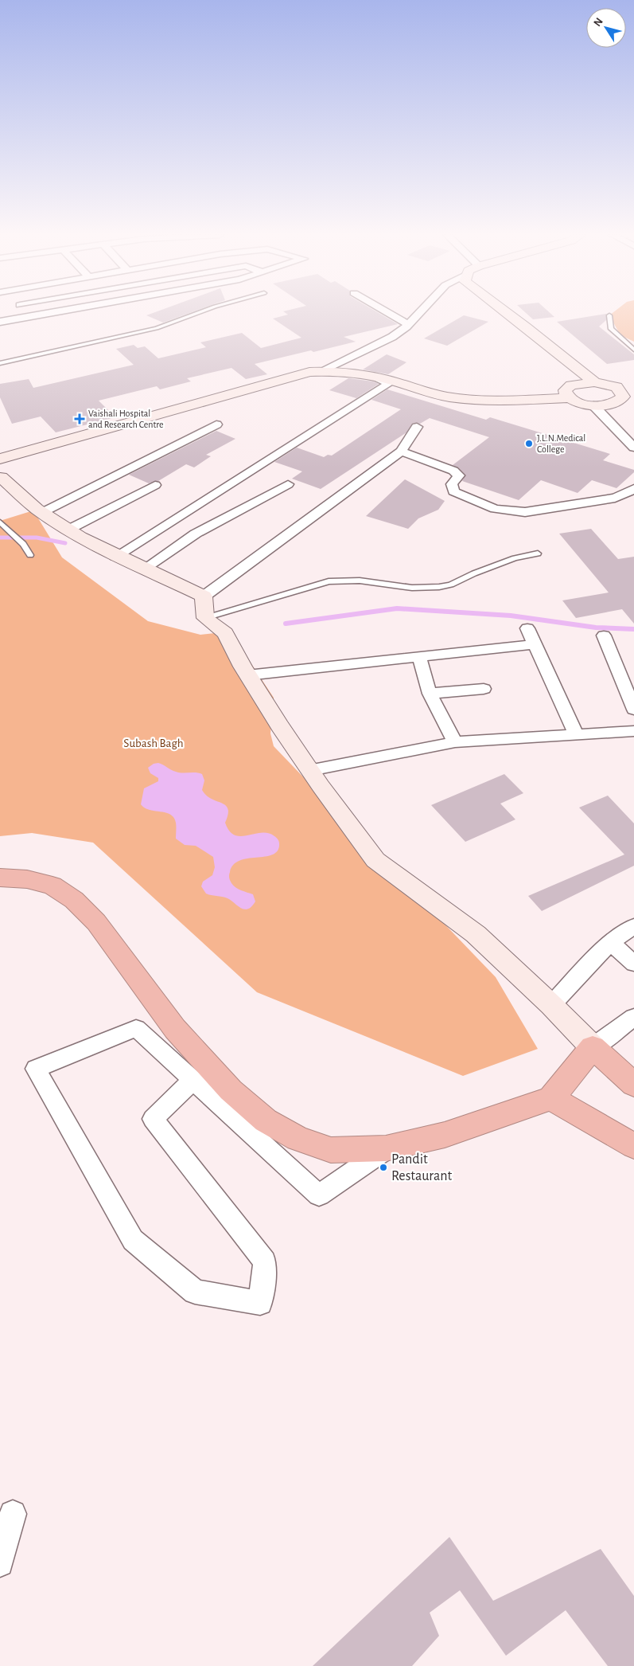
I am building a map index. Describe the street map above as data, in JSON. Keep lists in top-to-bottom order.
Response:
{
  "parks": ["Subash Bagh"],
  "places": {
    "health": ["Vaishali Hospital and Research Centre"],
    "other": ["J.L.N.Medical College", "Pandit Restaurant"]
  },
  "north": "top left"
}
